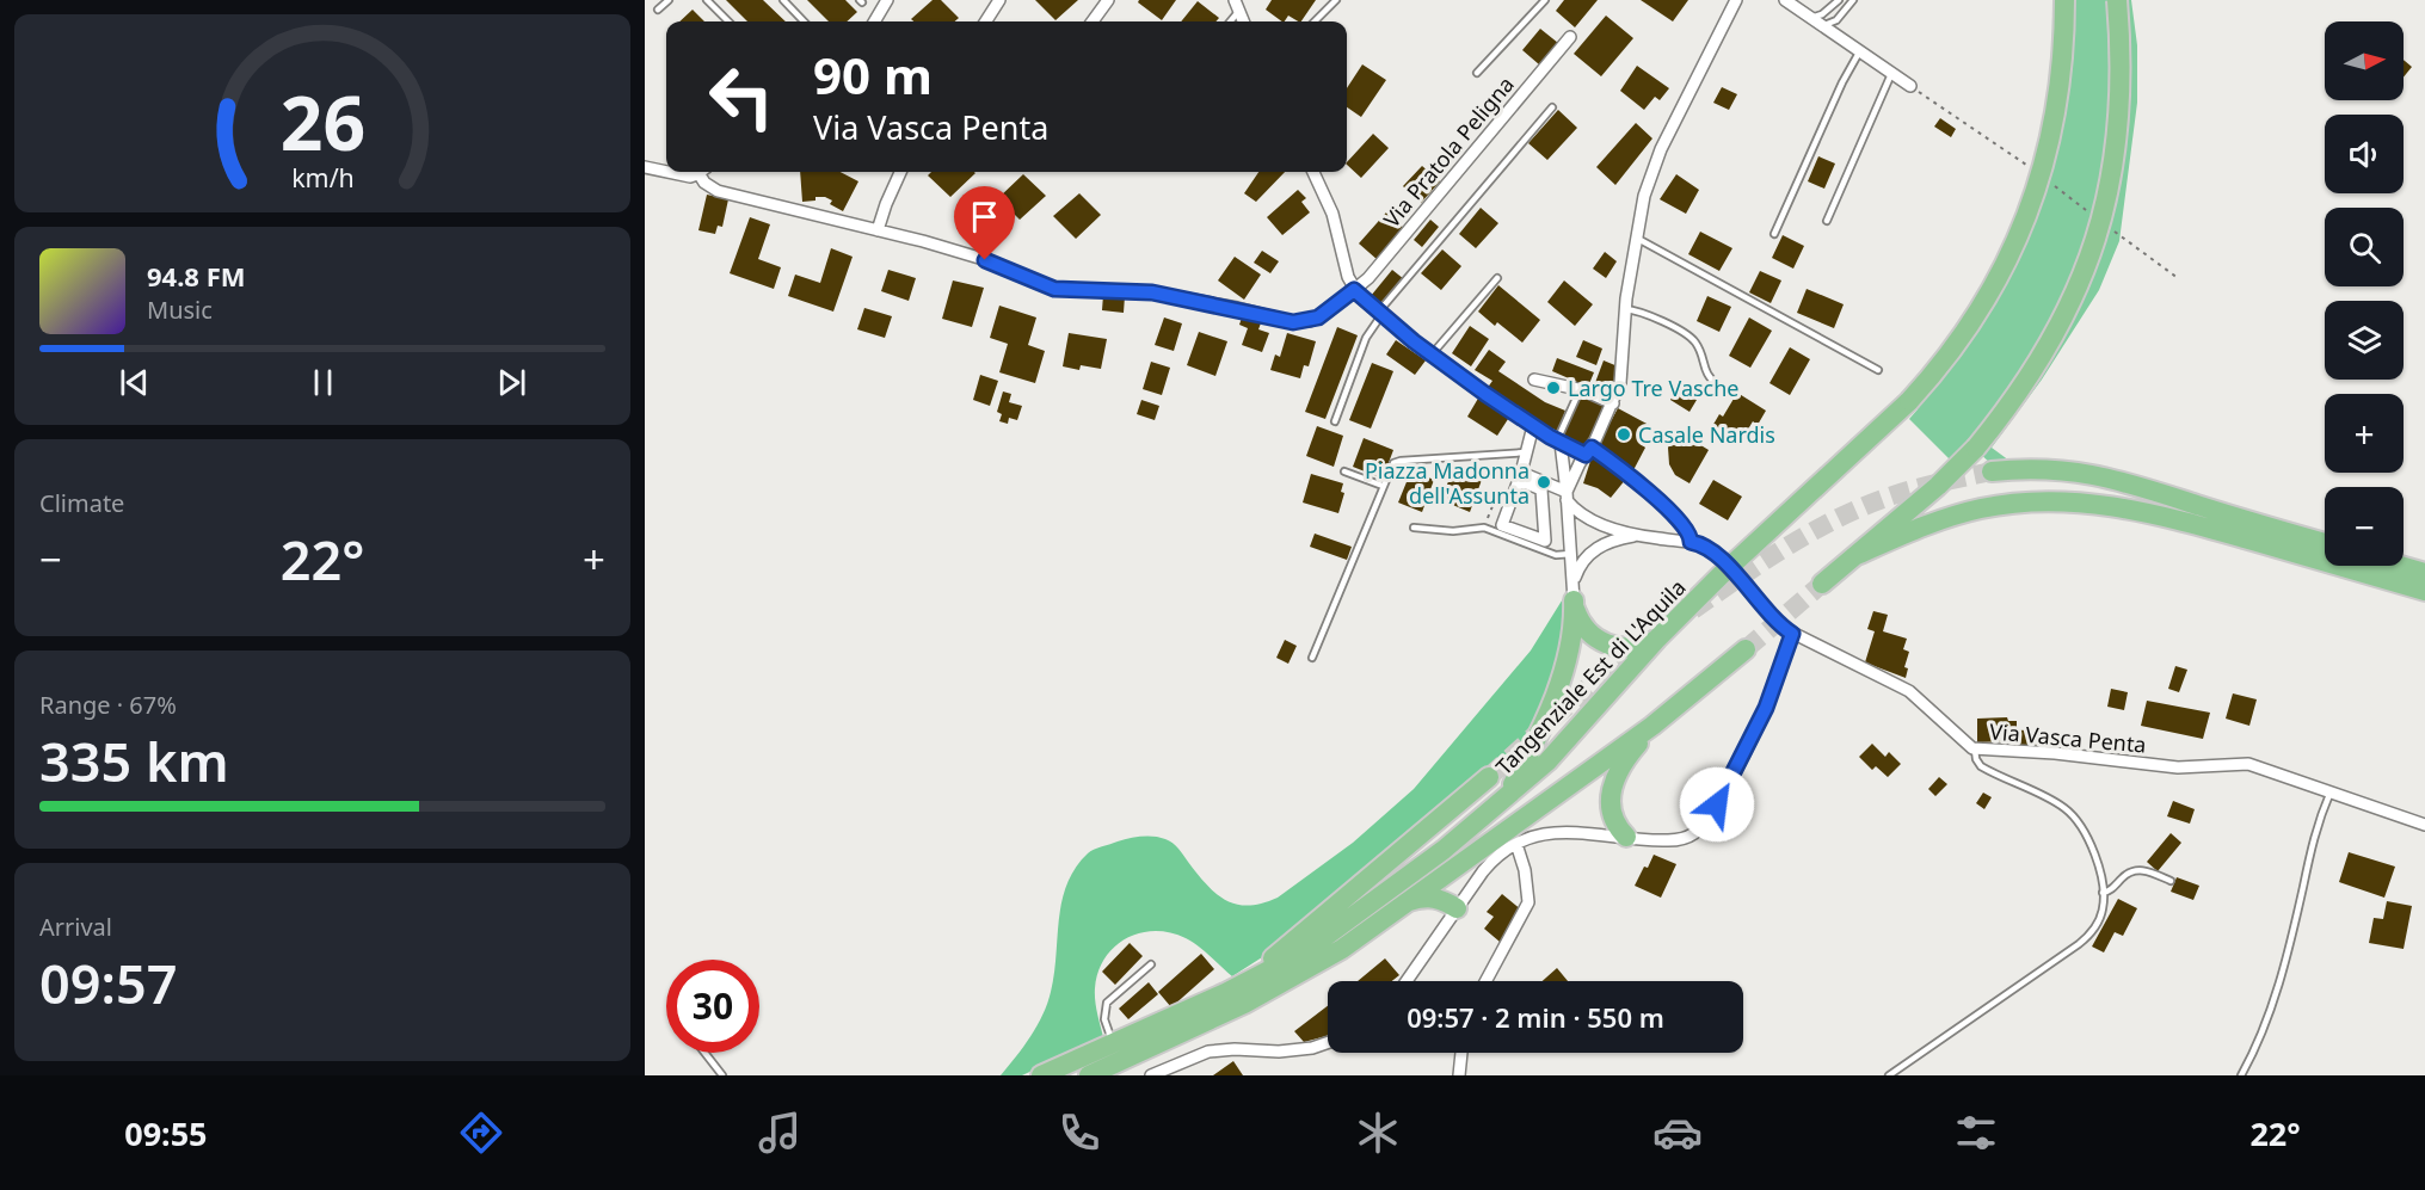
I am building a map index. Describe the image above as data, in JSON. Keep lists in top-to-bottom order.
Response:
{
  "streets": {
    "highway": ["Tangenziale Est di L'Aquila"],
    "street": ["Via Pratola Peligna", "Via Vasca Penta"]
  },
  "places": ["Largo Tre Vasche", "Casale Nardis", "Piazza Madonna dell'Assunta"],
  "north": "right",
  "page": {
    "map_buttons": ["+", "−"],
    "turn": ["90 m", "Via Vasca Penta"],
    "song": ["94.8 FM", "Music"],
    "tile": [
      "Climate",
      ["Range · 67%", "335 km"],
      ["Arrival", "09:57"]
    ],
    "heat": ["−", "22°", "+"],
    "limit": "30",
    "trip": "09:57 · 2 min · 550 m",
    "tabs": ["09:55", "22°"],
    "gauge": ["26", "km/h"]
  }
}
